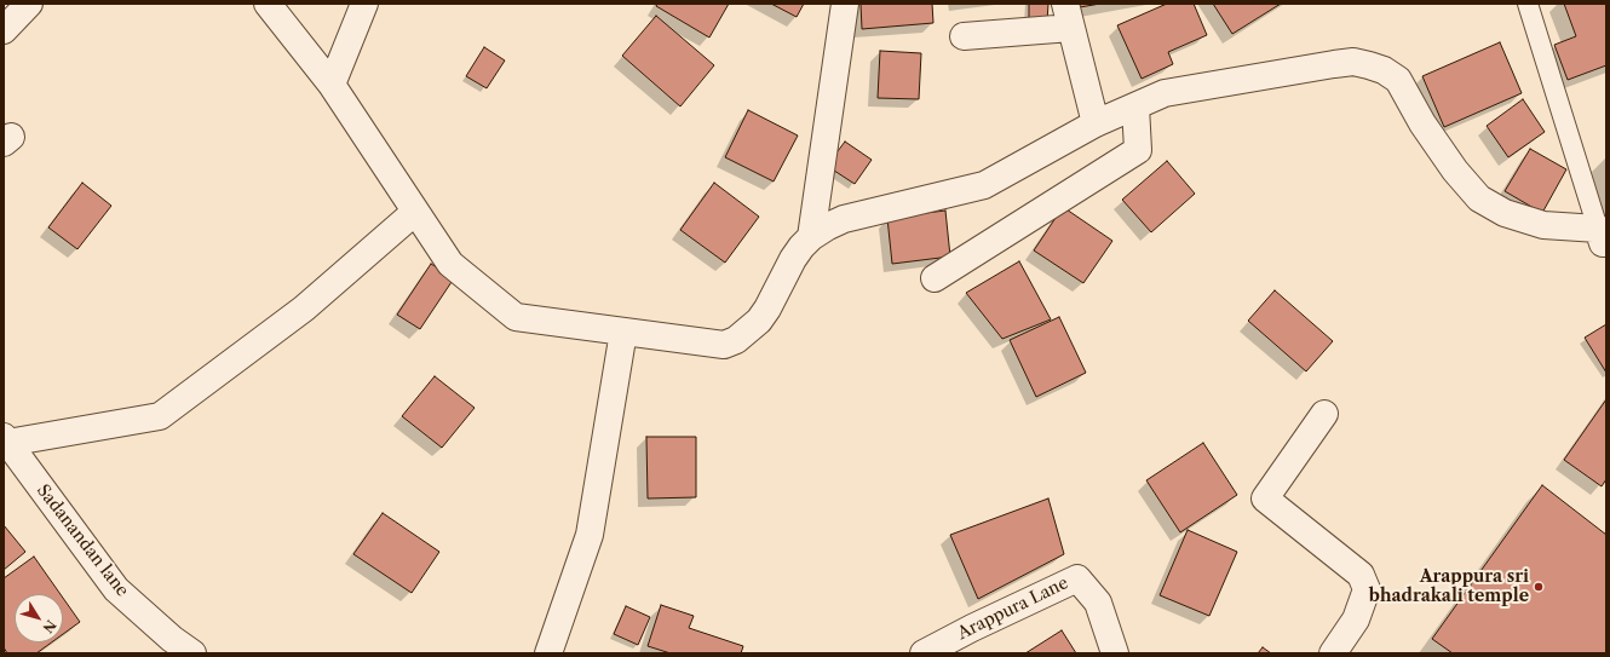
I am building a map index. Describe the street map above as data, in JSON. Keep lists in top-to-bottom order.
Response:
{
  "streets": {
    "street": ["Sadanandan lane", "Arappura Lane"]
  },
  "places": ["Arappura sri bhadrakali temple"],
  "north": "bottom right"
}
